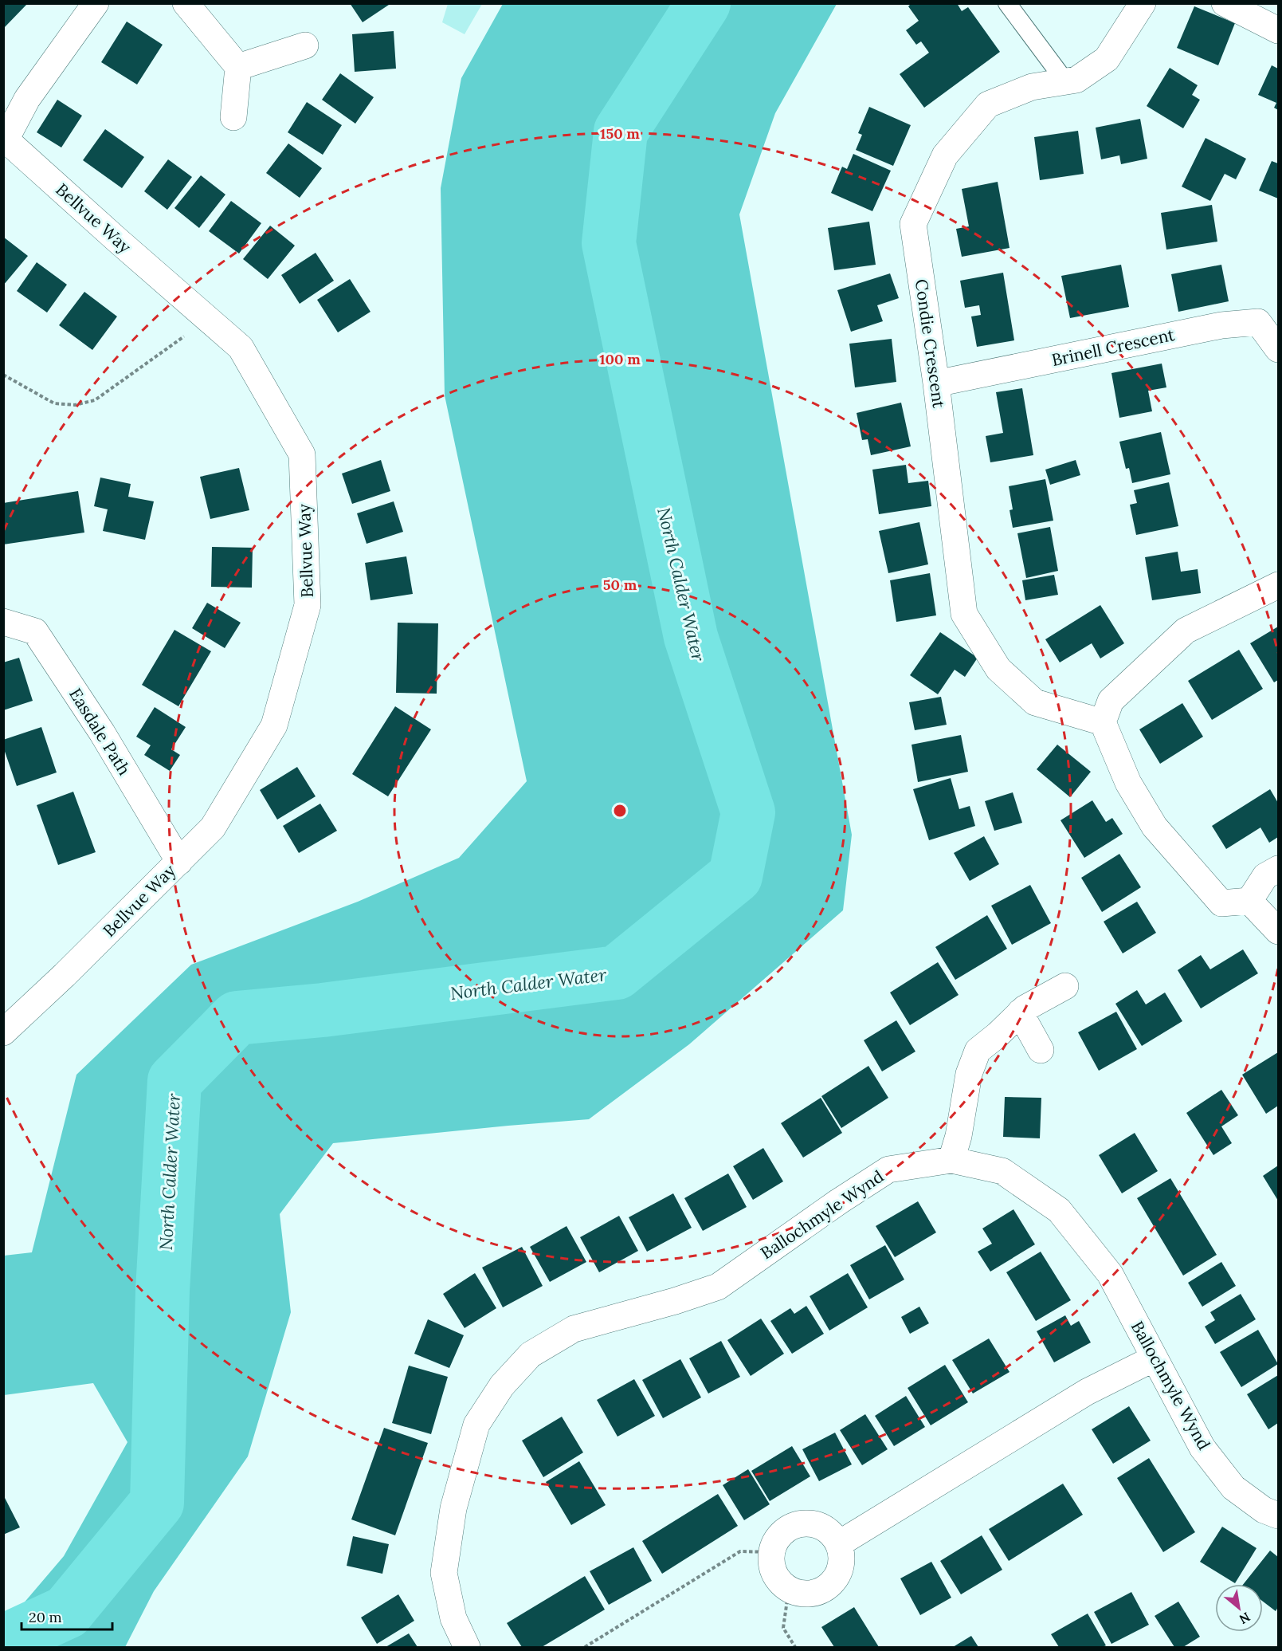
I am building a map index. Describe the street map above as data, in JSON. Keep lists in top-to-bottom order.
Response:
{
  "streets": {
    "street": [
      "Bellvue Way",
      "Condie Crescent",
      "Brinell Crescent",
      "Easdale Path",
      "Ballochmyle Wynd"
    ]
  },
  "crossings": [
    ["Bellvue Way", "Easdale Path"],
    ["Condie Crescent", "Brinell Crescent"]
  ],
  "water": ["North Calder Water"],
  "scale_bar": "20 m",
  "north": "bottom right",
  "rings": ["150 m", "100 m", "50 m"]
}
